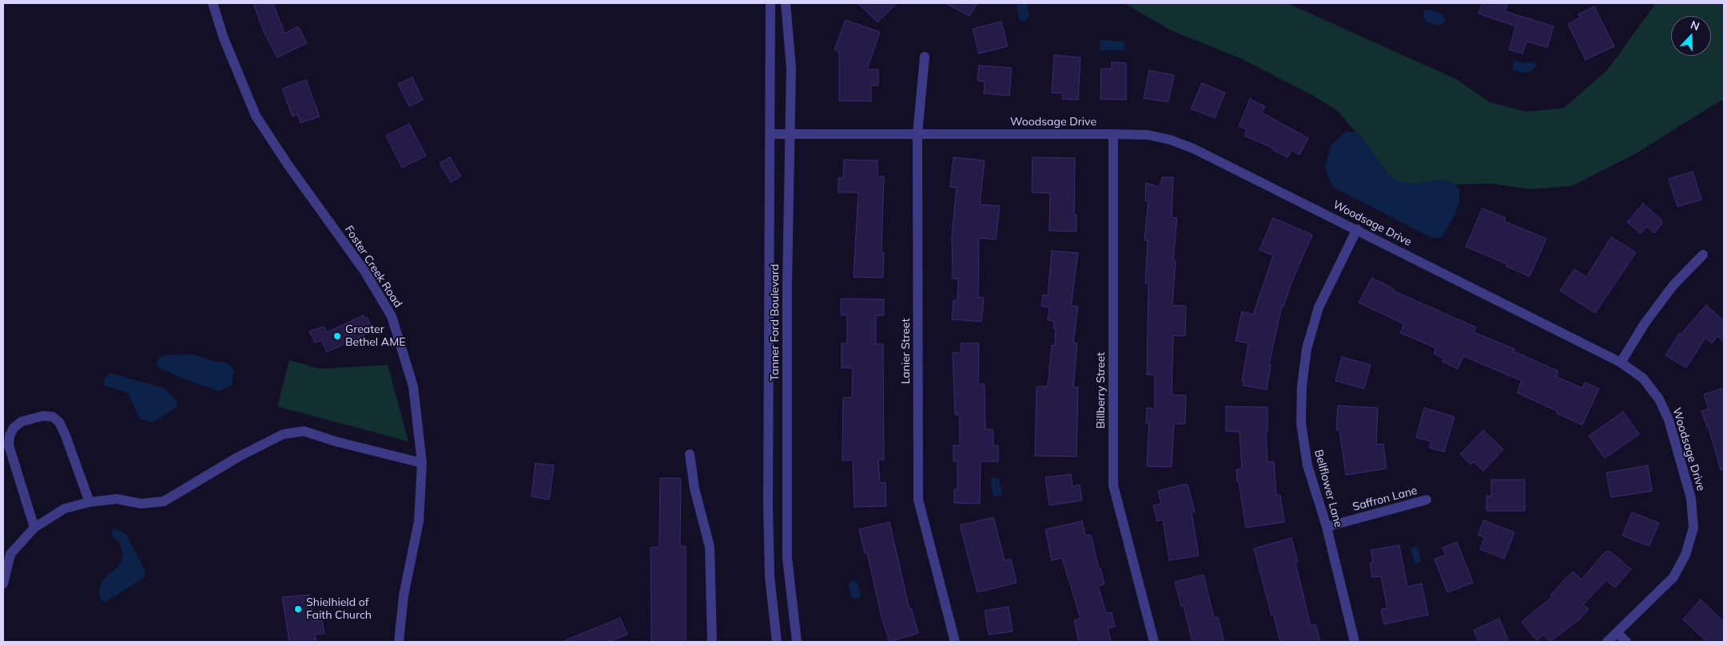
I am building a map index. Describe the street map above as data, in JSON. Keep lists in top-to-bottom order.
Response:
{
  "streets": {
    "street": [
      "Woodsage Drive",
      "Foster Creek Road",
      "Tanner Ford Boulevard",
      "Lanier Street",
      "Billberry Street",
      "Bellflower Lane",
      "Saffron Lane"
    ]
  },
  "crossings": [
    ["Woodsage Drive", "Tanner Ford Boulevard"],
    ["Woodsage Drive", "Lanier Street"],
    ["Woodsage Drive", "Billberry Street"],
    ["Woodsage Drive", "Bellflower Lane"],
    ["Bellflower Lane", "Saffron Lane"]
  ],
  "places": ["Greater Bethel AME", "Shielhield of Faith Church"],
  "north": "top"
}
